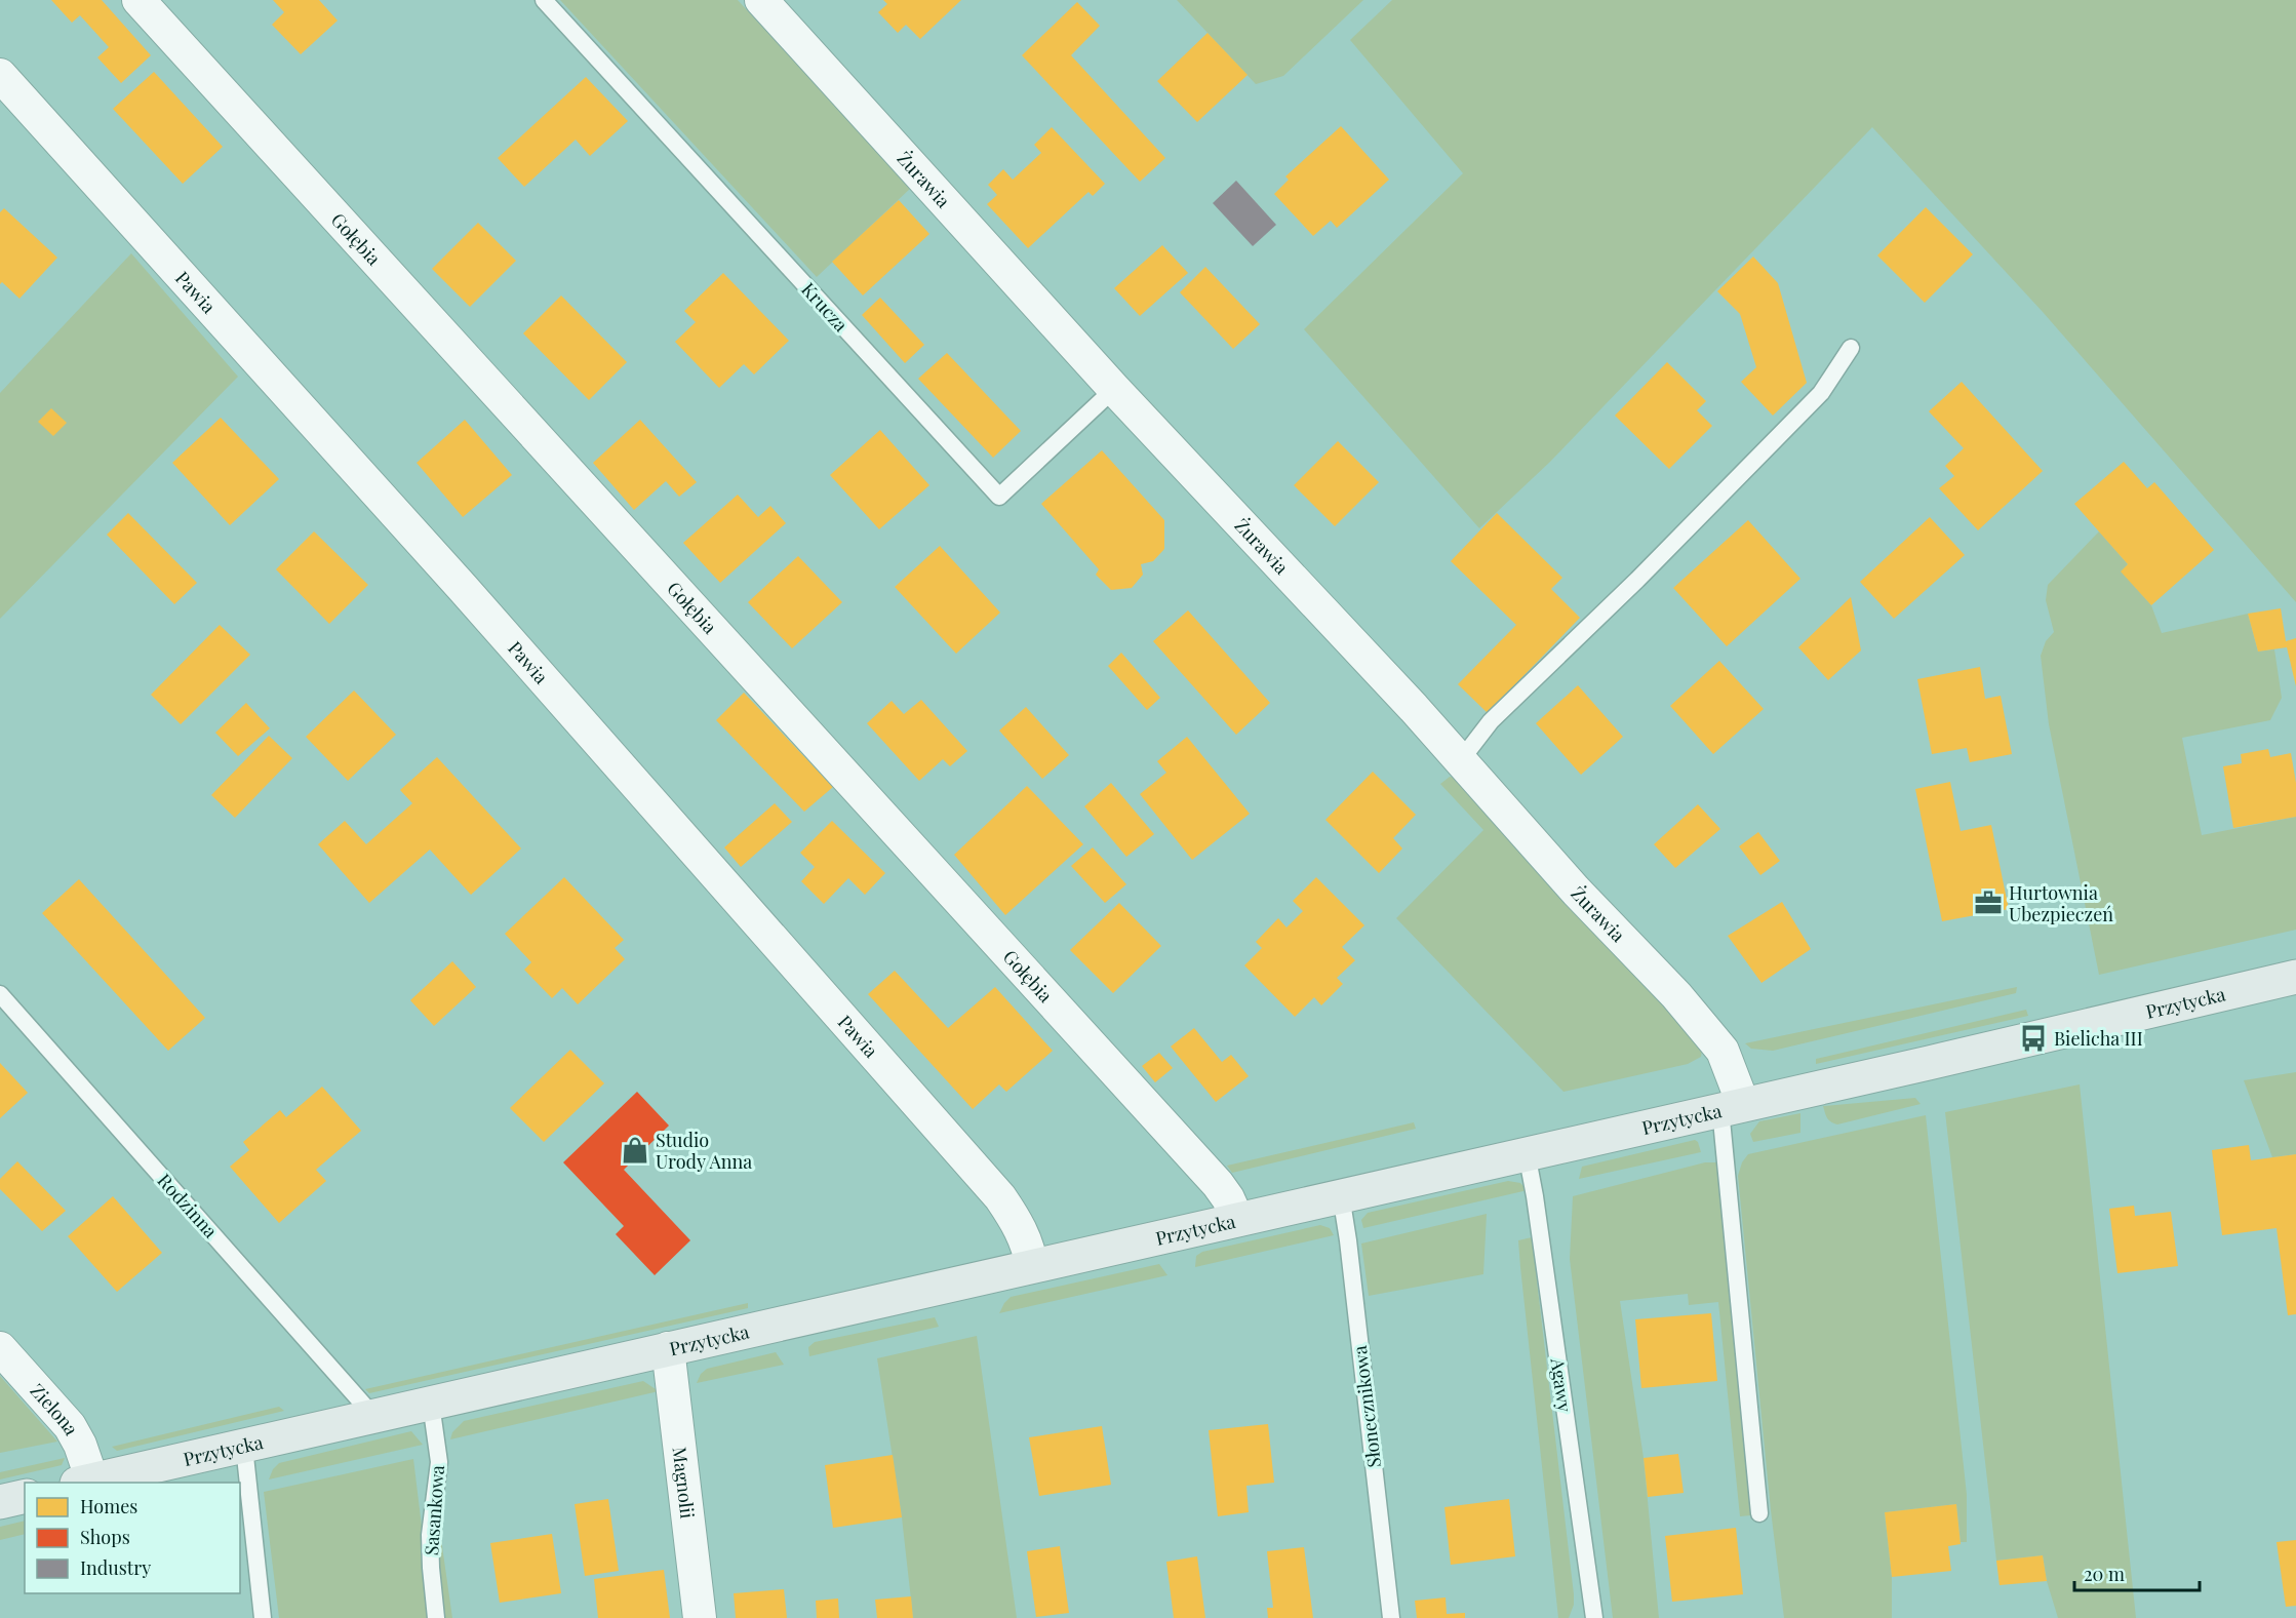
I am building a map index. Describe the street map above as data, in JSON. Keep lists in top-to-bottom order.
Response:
{
  "streets": {
    "main road": ["Przytycka"],
    "street": [
      "Żurawia",
      "Gołębia",
      "Pawia",
      "Zielona",
      "Magnolii"
    ],
    "lane": [
      "Krucza",
      "Rodzinna",
      "Agawy",
      "Słonecznikowa",
      "Sasankowa"
    ]
  },
  "crossings": [
    ["Żurawia", "Krucza"],
    ["Żurawia", "Przytycka"],
    ["Gołębia", "Przytycka"],
    ["Pawia", "Przytycka"],
    ["Przytycka", "Rodzinna"],
    ["Przytycka", "Agawy"],
    ["Przytycka", "Słonecznikowa"],
    ["Przytycka", "Zielona"],
    ["Przytycka", "Magnolii"],
    ["Przytycka", "Sasankowa"]
  ],
  "places": {
    "office": ["Hurtownia Ubezpieczeń"],
    "bus stop": ["Bielicha III"],
    "shop": ["Studio Urody Anna"]
  },
  "legend": ["Homes", "Shops", "Industry"],
  "scale_bar": "20 m"
}
